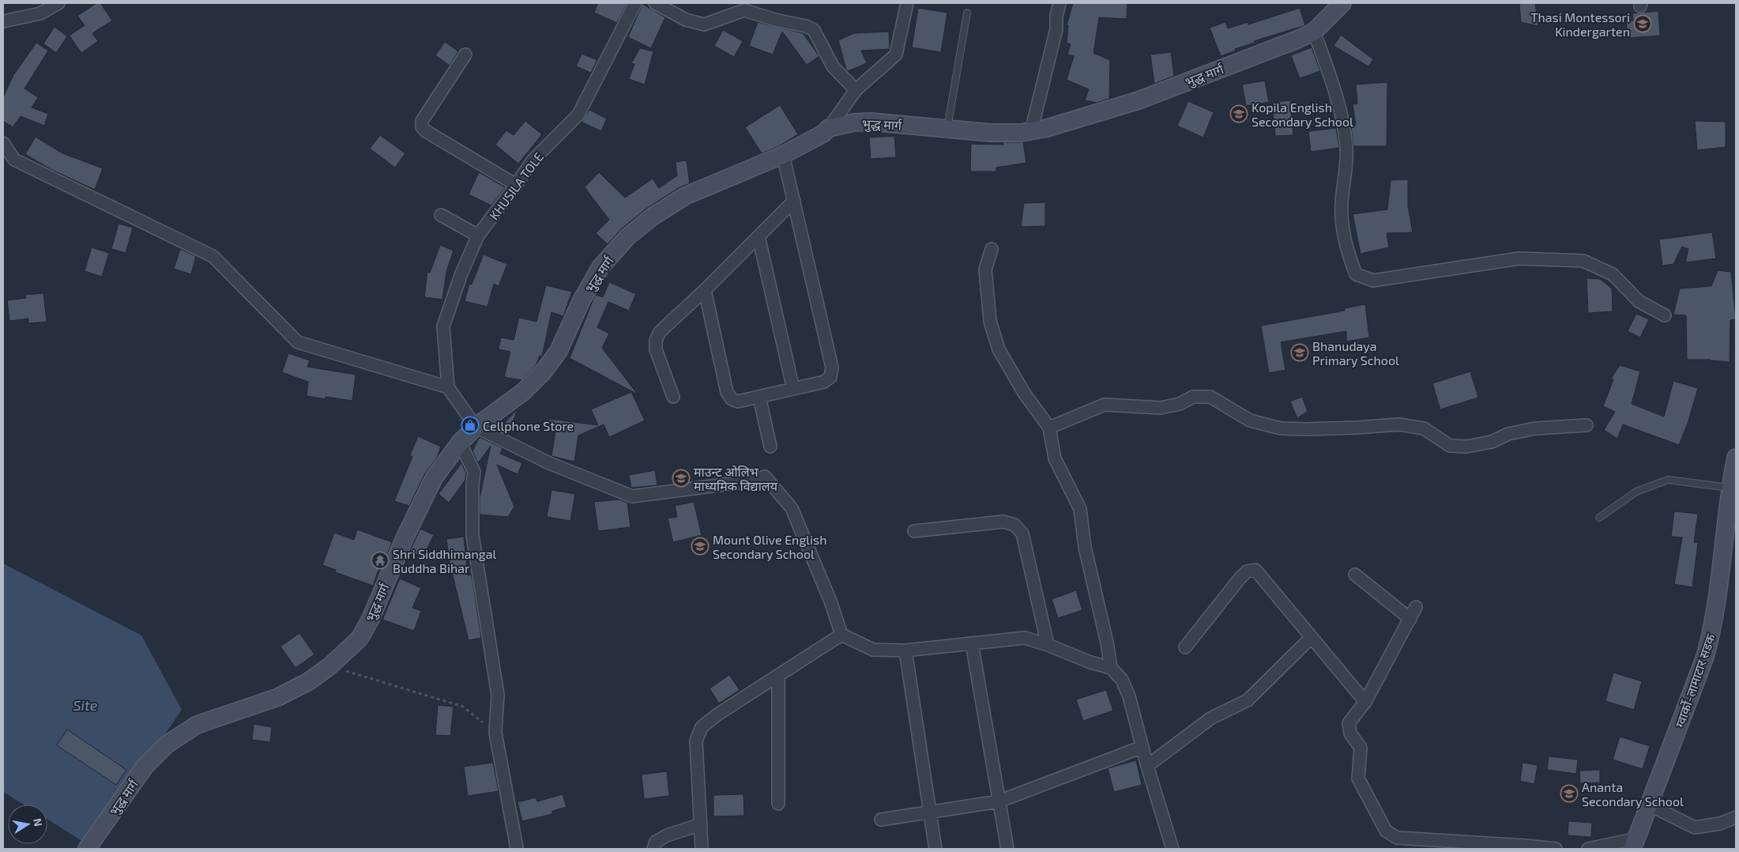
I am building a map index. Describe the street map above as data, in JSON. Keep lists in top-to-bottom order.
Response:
{
  "streets": {
    "street": ["भुद्ध मार्ग", "KHUSILA TOLE", "ग्वार्को-लामाटार सडक"]
  },
  "water": ["Site"],
  "places": {
    "school or university": [
      "Thasi Montessori Kindergarten",
      "Kopila English Secondary School",
      "Bhanudaya Primary School",
      "माउन्ट ओलिभ माध्यमिक विद्यालय",
      "Mount Olive English Secondary School",
      "Ananta Secondary School"
    ],
    "shop": ["Cellphone Store"],
    "temple": ["Shri Siddhimangal Buddha Bihar"]
  },
  "north": "right"
}
